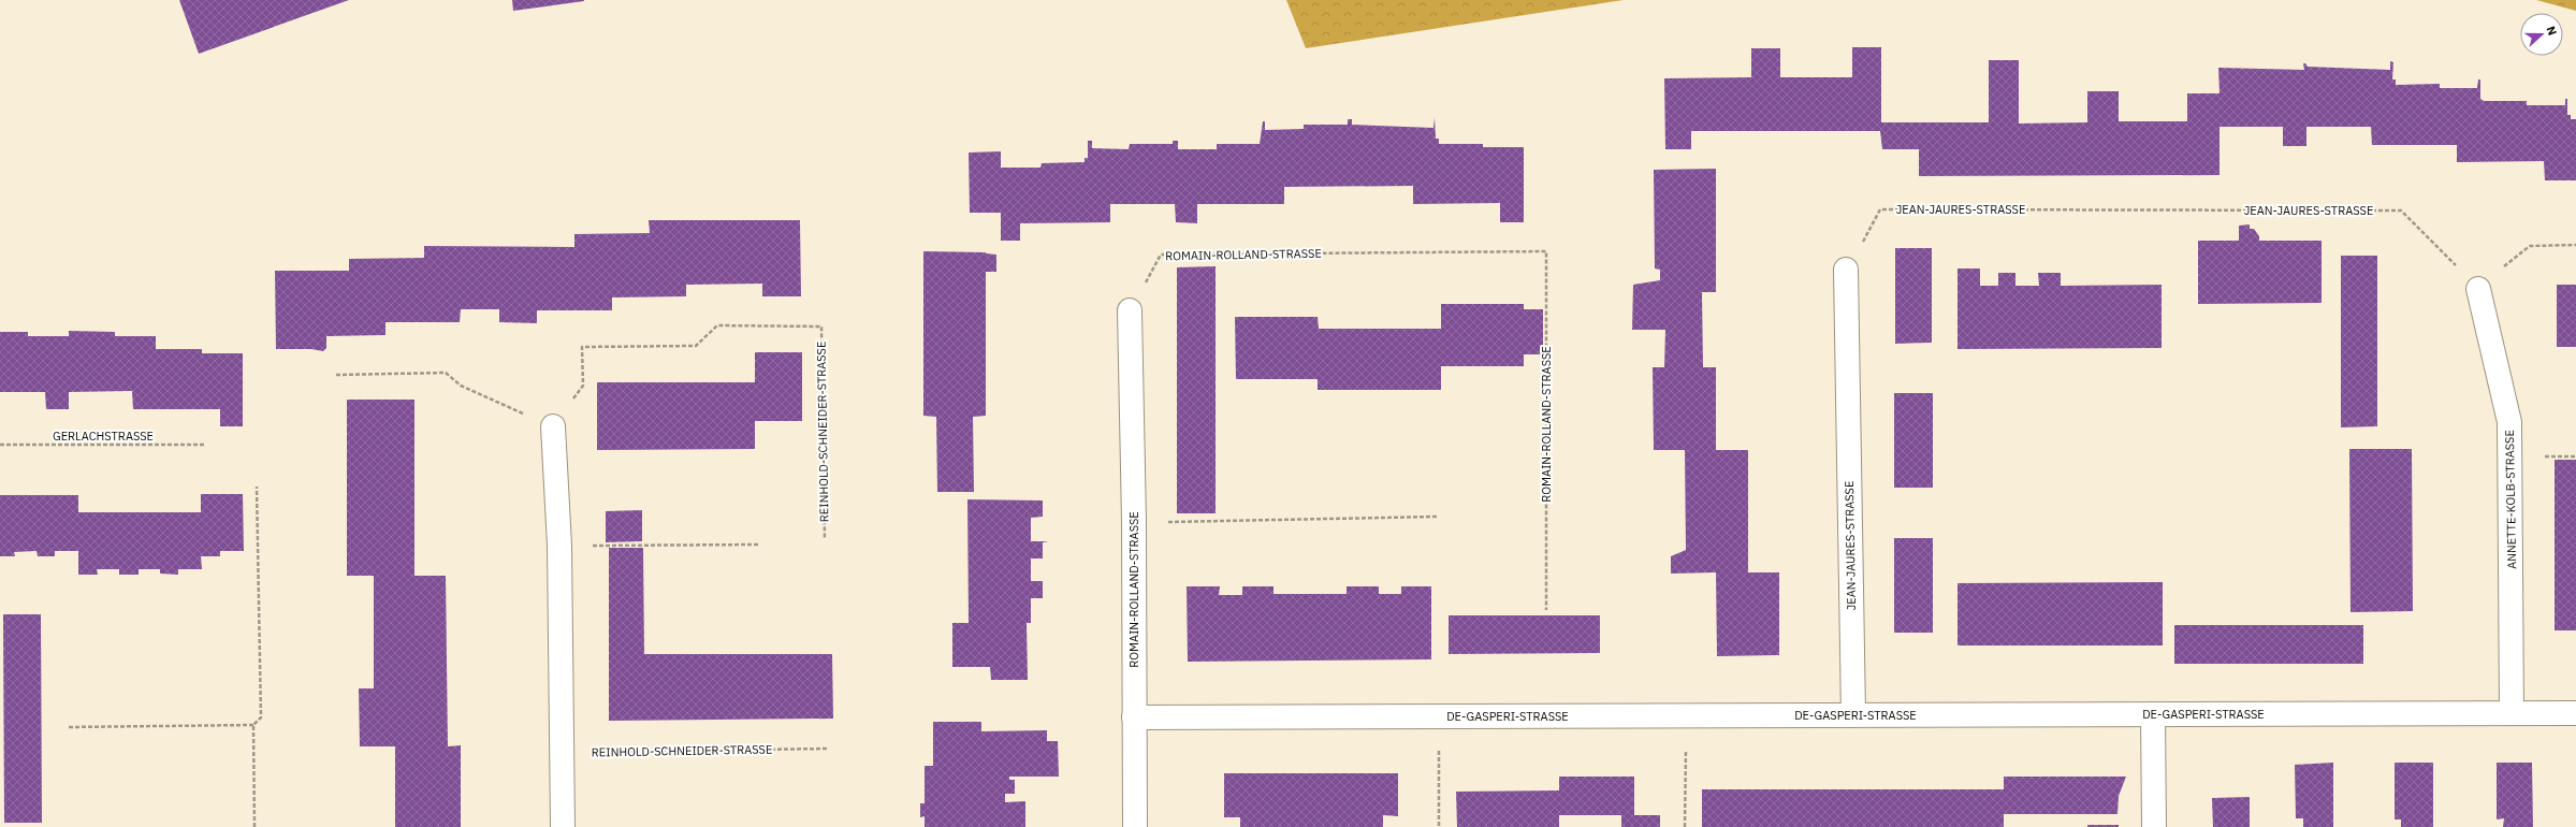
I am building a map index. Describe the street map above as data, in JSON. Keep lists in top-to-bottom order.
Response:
{
  "streets": {
    "street": [
      "JEAN-JAURES-STRASSE",
      "ROMAIN-ROLLAND-STRASSE",
      "ANNETTE-KOLB-STRASSE",
      "DE-GASPERI-STRASSE"
    ],
    "path": ["REINHOLD-SCHNEIDER-STRASSE", "GERLACHSTRASSE"]
  },
  "crossings": [
    ["JEAN-JAURES-STRASSE", "ANNETTE-KOLB-STRASSE"],
    ["JEAN-JAURES-STRASSE", "DE-GASPERI-STRASSE"],
    ["ROMAIN-ROLLAND-STRASSE", "DE-GASPERI-STRASSE"],
    ["ANNETTE-KOLB-STRASSE", "DE-GASPERI-STRASSE"]
  ],
  "north": "right"
}
